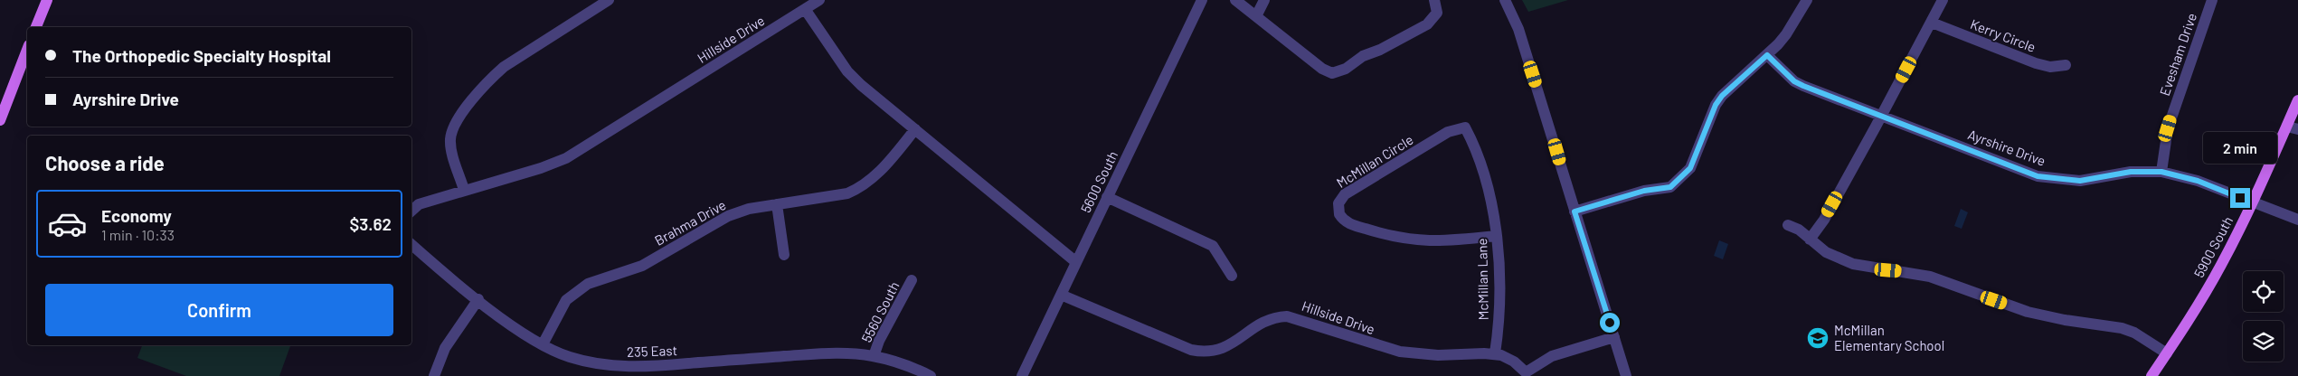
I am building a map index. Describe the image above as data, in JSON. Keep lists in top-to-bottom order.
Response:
{
  "streets": {
    "main road": ["5900 South"],
    "street": [
      "Kerry Circle",
      "Hillside Drive",
      "Evesham Drive",
      "Ayrshire Drive",
      "McMillan Circle",
      "5600 South",
      "Brahma Drive",
      "McMillan Lane",
      "5560 South",
      "235 East"
    ]
  },
  "crossings": [
    ["Hillside Drive", "5600 South"],
    ["Hillside Drive", "McMillan Lane"],
    ["Evesham Drive", "Ayrshire Drive"],
    ["Ayrshire Drive", "5900 South"],
    ["McMillan Circle", "McMillan Lane"],
    ["Brahma Drive", "235 East"],
    ["5560 South", "235 East"]
  ],
  "places": {
    "school or university": ["McMillan Elementary School"]
  },
  "page": {
    "banner": ["The Orthopedic Specialty Hospital", "Ayrshire Drive"],
    "bubble": "2 min",
    "heading": "Choose a ride",
    "list": [
      {
        "name": "Economy",
        "note": "1 min · 10:33",
        "value": "$3.62"
      }
    ],
    "buttons": "Confirm"
  }
}
